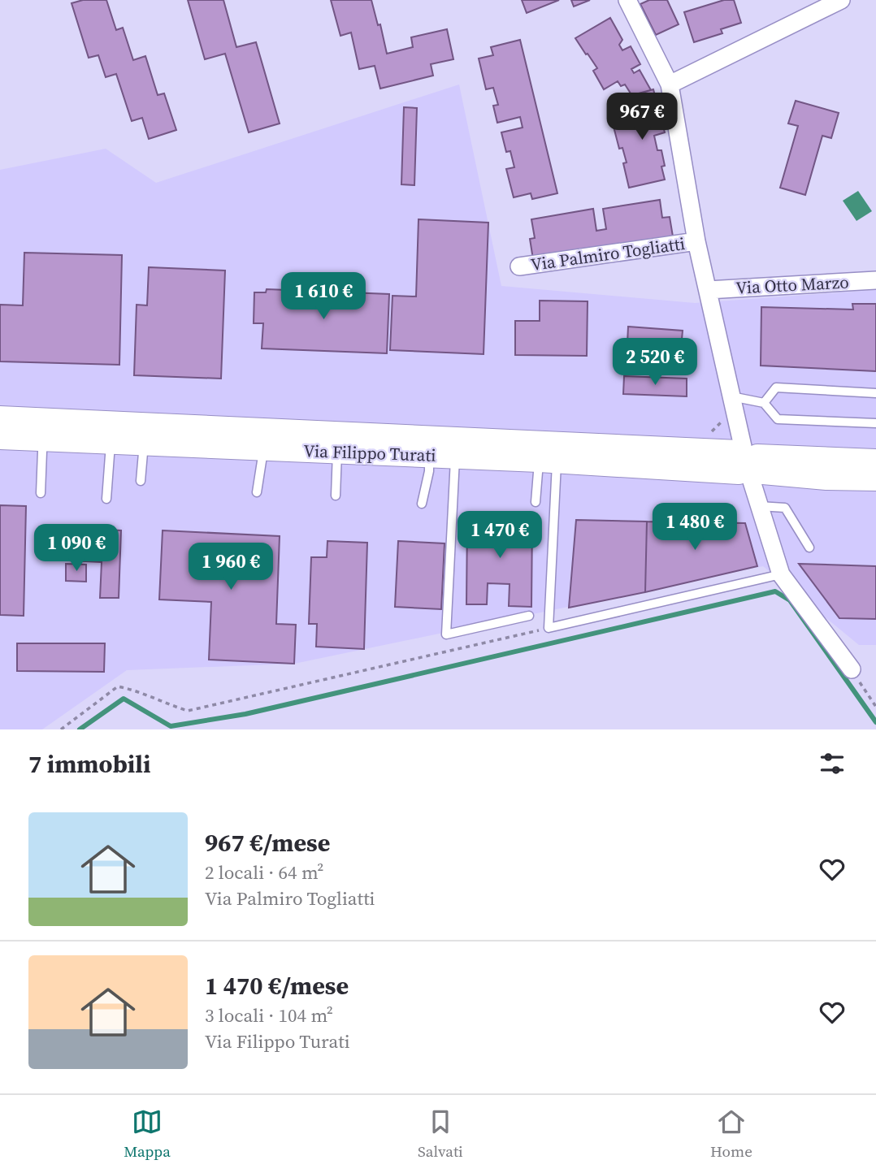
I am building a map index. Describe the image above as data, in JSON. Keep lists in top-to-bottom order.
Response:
{
  "streets": {
    "main road": ["Via Filippo Turati"],
    "street": ["Via Palmiro Togliatti", "Via Otto Marzo"]
  },
  "crossings": [
    ["Via Palmiro Togliatti", "Via Otto Marzo"],
    ["Via Palmiro Togliatti", "Via Filippo Turati"]
  ],
  "page": {
    "price": [
      "967 €",
      "1 610 €",
      "2 520 €",
      "1 480 €",
      "1 470 €",
      "1 090 €",
      "1 960 €"
    ],
    "heading": "7 immobili",
    "list": [
      {
        "name": "967 €/mese",
        "note": "2 locali · 64 m² · Via Palmiro Togliatti"
      },
      {
        "name": "1 470 €/mese",
        "note": "3 locali · 104 m² · Via Filippo Turati"
      }
    ],
    "tabs": ["Mappa", "Salvati", "Home"]
  }
}
